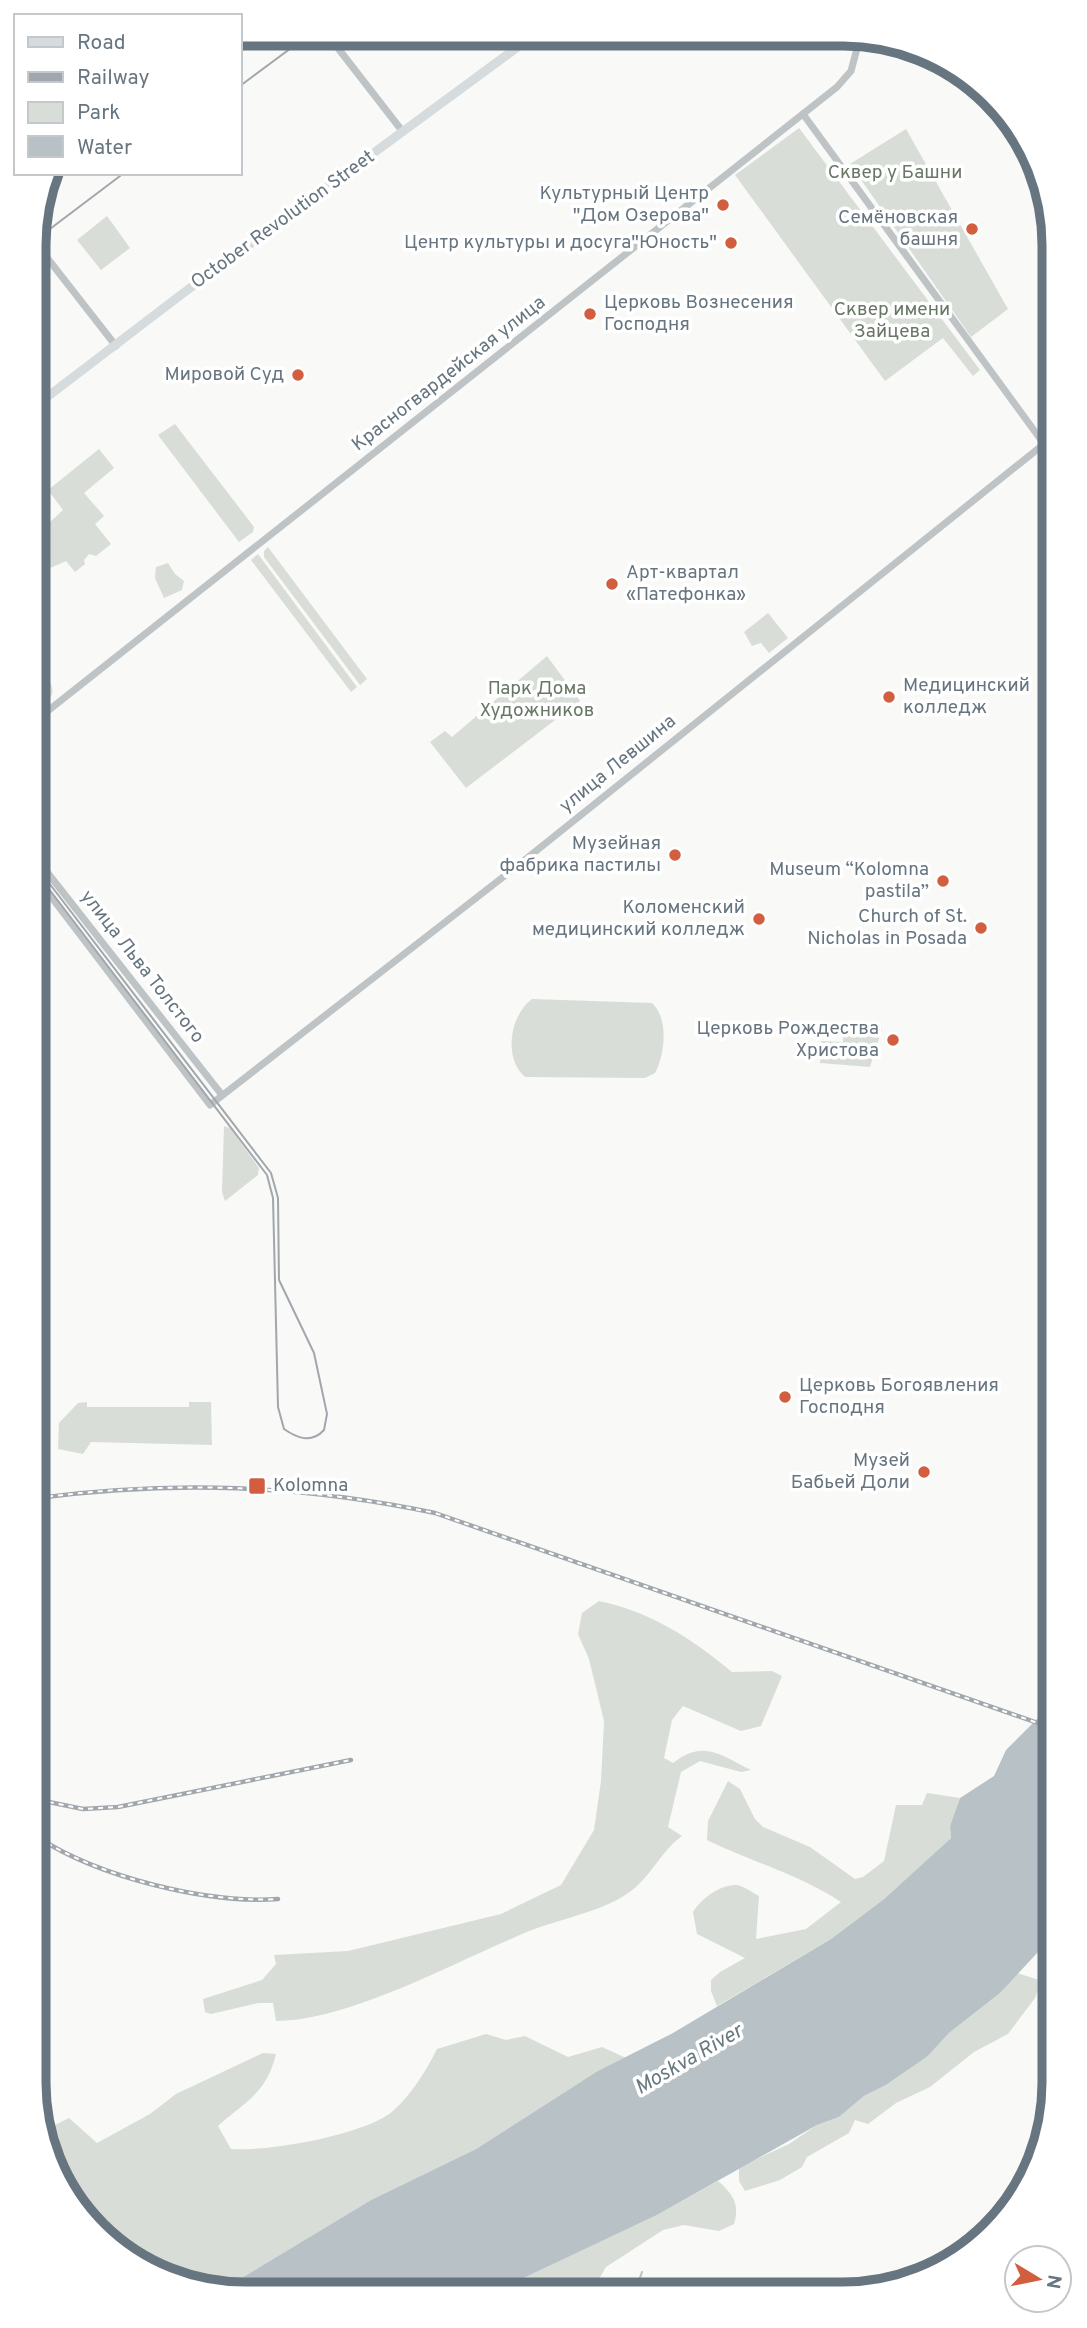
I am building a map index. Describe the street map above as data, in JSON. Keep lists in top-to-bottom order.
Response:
{
  "streets": {
    "main road": ["October Revolution Street"],
    "street": ["Красногвардейская улица", "улица Левшина", "улица Льва Толстого"]
  },
  "crossings": [
    ["Красногвардейская улица", "улица Левшина"],
    ["улица Левшина", "улица Льва Толстого"]
  ],
  "water": ["Moskva River"],
  "parks": ["Сквер у Башни", "Сквер имени Зайцева", "Парк Дома Художников"],
  "places": {
    "other": [
      "Культурный Центр \"Дом Озерова\"",
      "Семёновская башня",
      "Центр культуры и досуга\"Юность\"",
      "Церковь Вознесения Господня",
      "Мировой Суд",
      "Арт-квартал «Патефонка»",
      "Медицинский колледж",
      "Музейная фабрика пастилы",
      "Museum “Kolomna pastila”",
      "Коломенский медицинский колледж",
      "Church of St. Nicholas in Posada",
      "Церковь Рождества Христова",
      "Церковь Богоявления Господня",
      "Музей Бабьей Доли"
    ],
    "transit": ["Kolomna"]
  },
  "legend": [
    "Road",
    "Railway",
    "Park",
    "Water"
  ],
  "north": "right"
}
